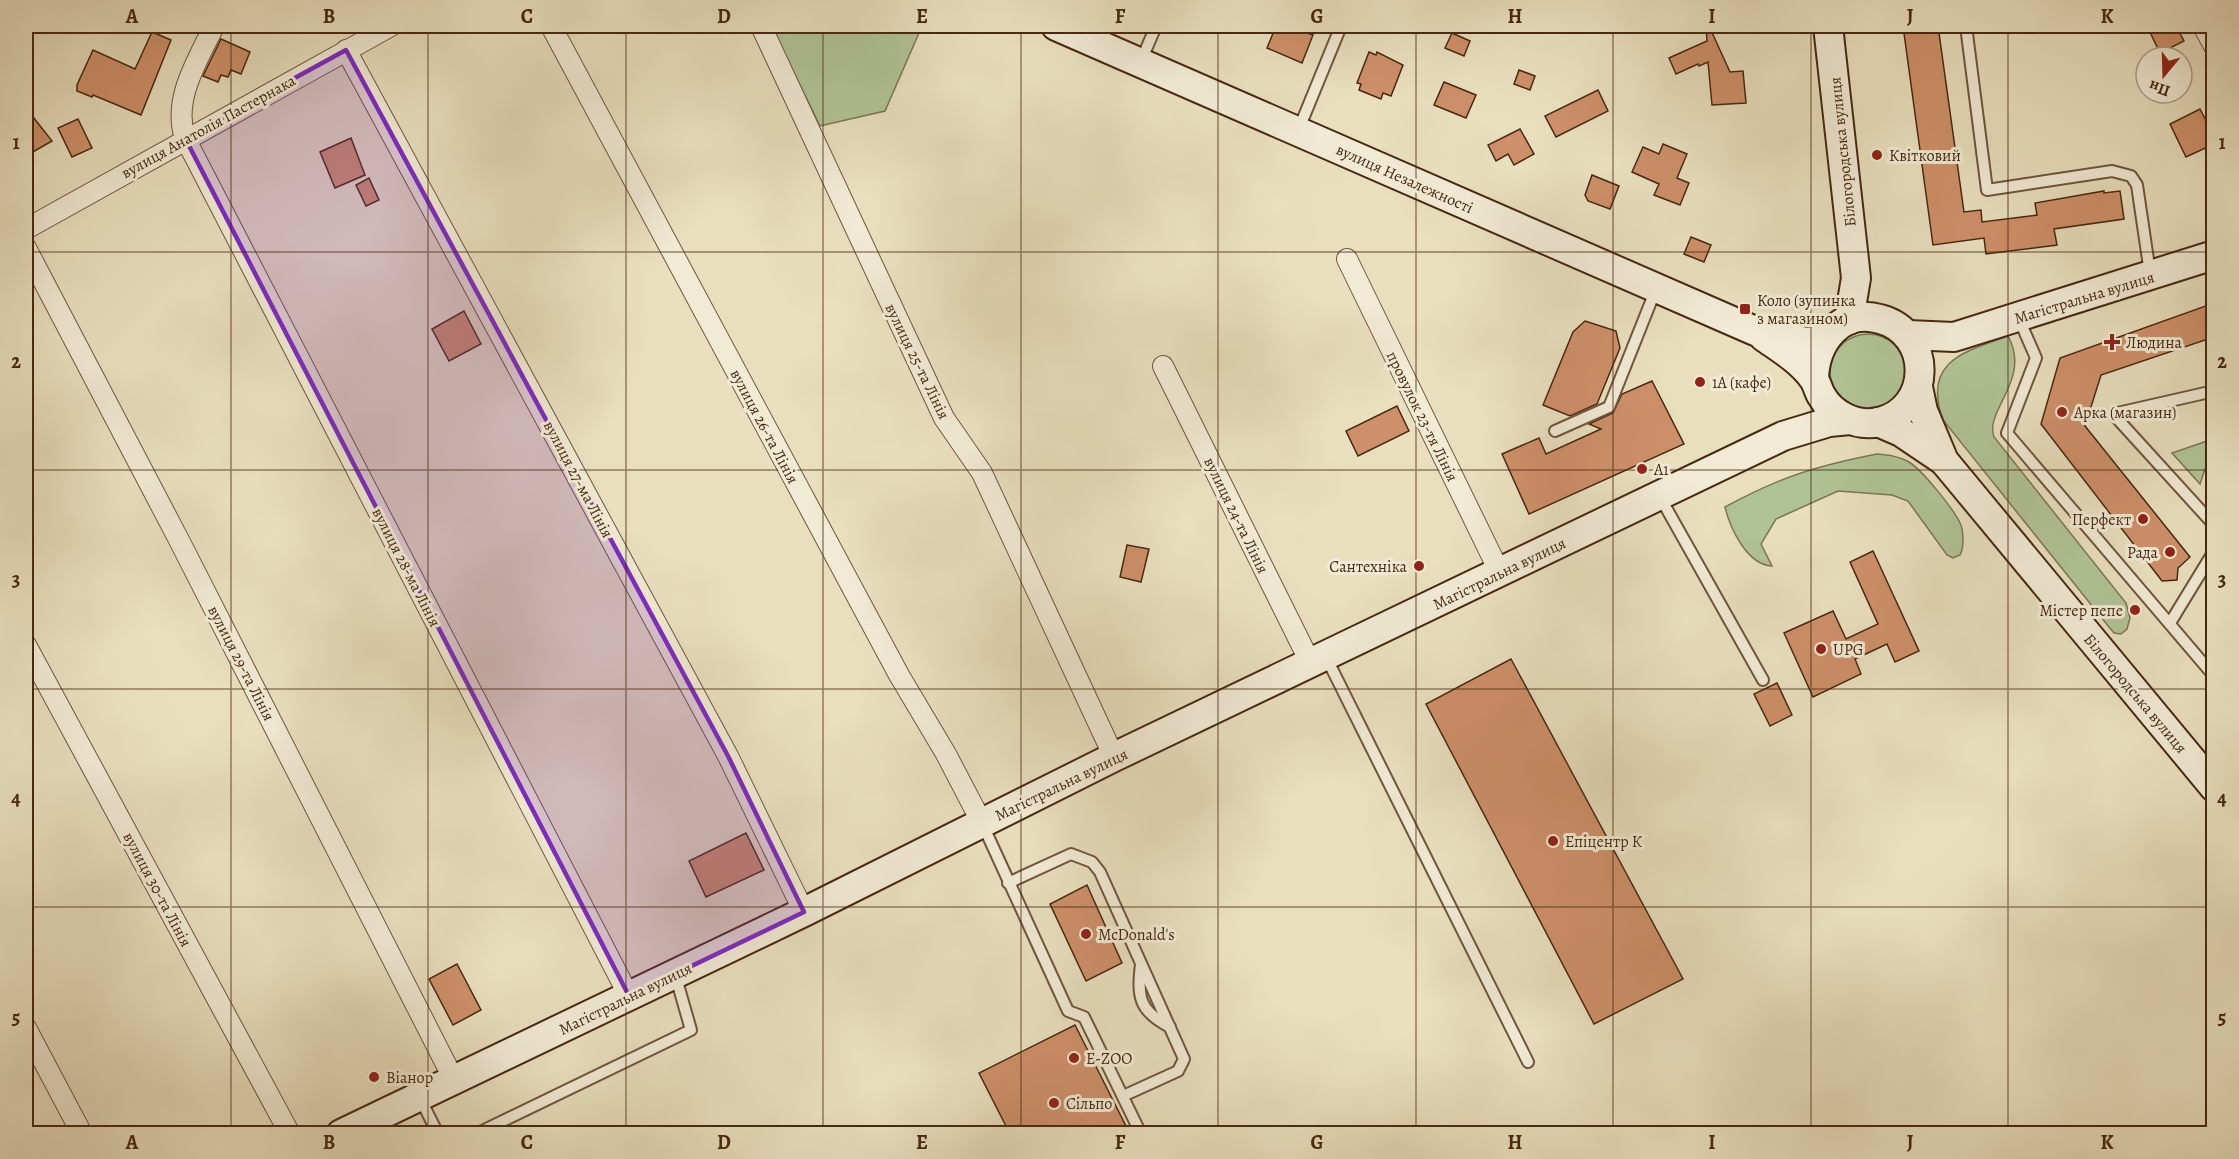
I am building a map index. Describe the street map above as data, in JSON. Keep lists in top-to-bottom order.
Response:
{
  "streets": {
    "main road": ["Білогородська вулиця", "вулиця Незалежності", "Магістральна вулиця"],
    "street": [
      "вулиця Анатолія Пастернака",
      "вулиця 25-та Лінія",
      "провулок 23-тя Лінія",
      "вулиця 26-та Лінія",
      "вулиця 27-ма Лінія",
      "вулиця 24-та Лінія",
      "вулиця 28-ма Лінія",
      "вулиця 29-та Лінія",
      "вулиця 30-та Лінія"
    ]
  },
  "crossings": [
    ["вулиця Анатолія Пастернака", "вулиця 27-ма Лінія"],
    ["вулиця Анатолія Пастернака", "вулиця 28-ма Лінія"],
    ["Магістральна вулиця", "вулиця 25-та Лінія"],
    ["Магістральна вулиця", "провулок 23-тя Лінія"],
    ["Магістральна вулиця", "вулиця 26-та Лінія"],
    ["Магістральна вулиця", "вулиця 27-ма Лінія"],
    ["Магістральна вулиця", "вулиця 24-та Лінія"],
    ["Магістральна вулиця", "вулиця 28-ма Лінія"],
    ["Магістральна вулиця", "вулиця 29-та Лінія"]
  ],
  "places": {
    "other": [
      "Квітковий",
      "1А (кафе)",
      "Арка (магазин)",
      "А1",
      "Перфект",
      "Рада",
      "Сантехніка",
      "Містер пепе",
      "UPG",
      "Епіцентр К",
      "McDonald's",
      "E-ZOO",
      "Віанор",
      "Сільпо"
    ],
    "transit": ["Коло (зупинка з магазином)"],
    "health": ["Людина"]
  },
  "north": "bottom",
  "grid": {
    "columns": [
      "A",
      "B",
      "C",
      "D",
      "E",
      "F",
      "G",
      "H",
      "I",
      "J",
      "K"
    ],
    "rows": [
      "1",
      "2",
      "3",
      "4",
      "5"
    ]
  }
}
